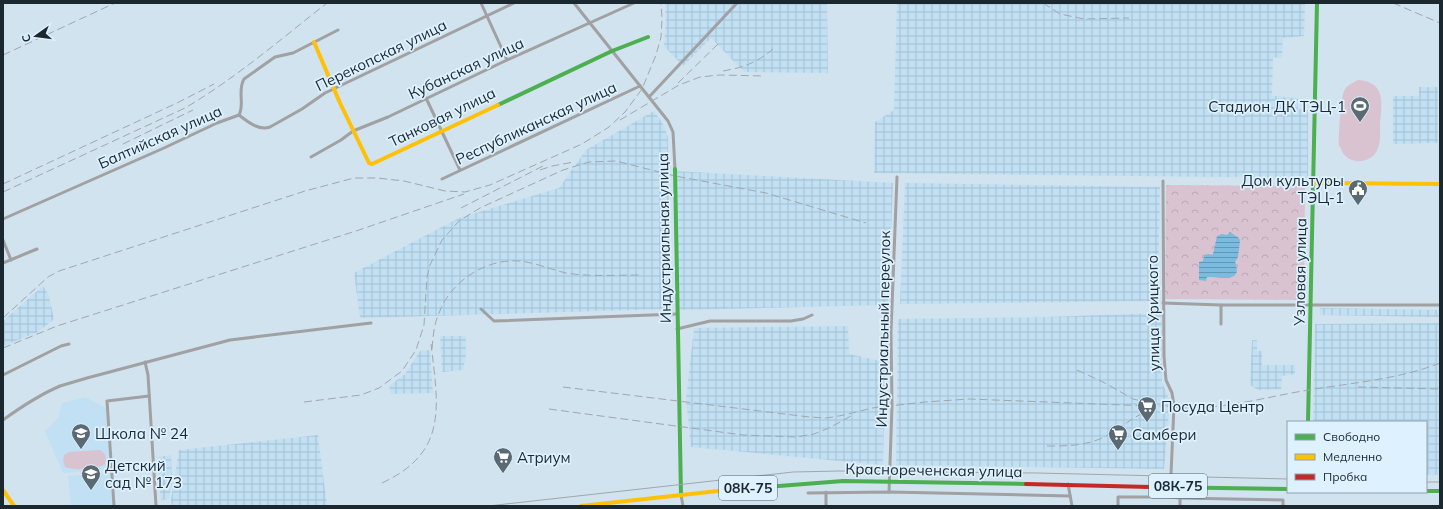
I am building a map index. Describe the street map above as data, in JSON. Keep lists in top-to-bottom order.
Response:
{
  "streets": {
    "street": [
      "Перекопская улица",
      "Кубанская улица",
      "Танковая улица",
      "Республиканская улица",
      "Балтийская улица",
      "Индустриальная улица",
      "Узловая улица",
      "улица Урицкого",
      "Индустриальный переулок",
      "Краснореченская улица",
      "08К-75"
    ]
  },
  "crossings": [
    ["Перекопская улица", "Танковая улица"],
    ["Перекопская улица", "Балтийская улица"],
    ["Кубанская улица", "Танковая улица"],
    ["Кубанская улица", "Индустриальная улица"],
    ["Танковая улица", "Балтийская улица"],
    ["Танковая улица", "Индустриальная улица"],
    ["Республиканская улица", "Индустриальная улица"],
    ["Индустриальная улица", "Краснореченская улица"],
    ["улица Урицкого", "Краснореченская улица"],
    ["Индустриальный переулок", "Краснореченская улица"]
  ],
  "places": {
    "sports": ["Стадион ДК ТЭЦ-1"],
    "public building": ["Дом культуры ТЭЦ-1"],
    "supermarket": ["Посуда Центр", "Самбери", "Атриум"],
    "school or university": ["Школа № 24", "Детский сад № 173"]
  },
  "legend": ["Свободно", "Медленно", "Пробка"],
  "north": "left"
}
